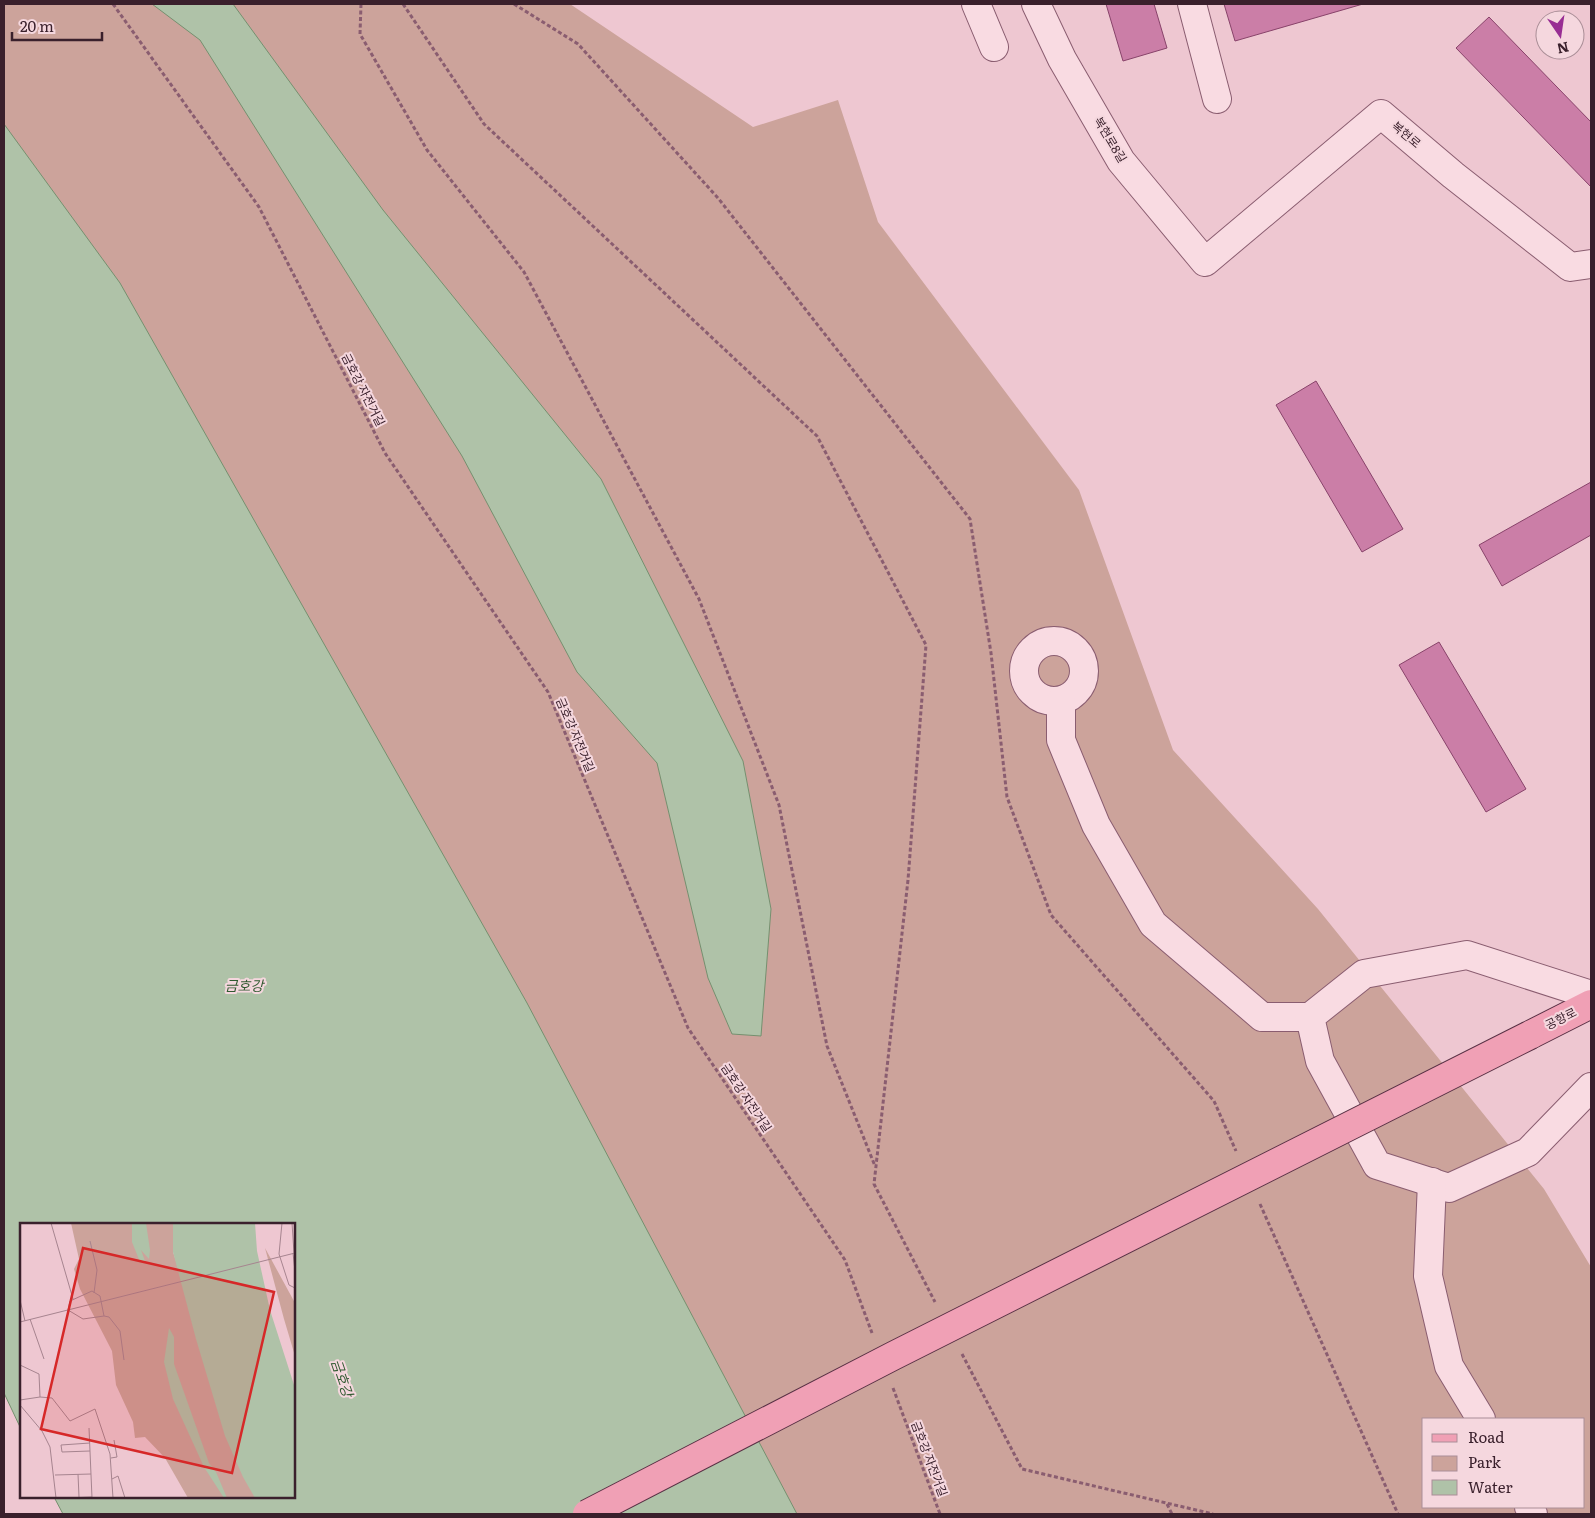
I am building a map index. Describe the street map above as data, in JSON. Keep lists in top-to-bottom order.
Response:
{
  "streets": {
    "main road": ["공항로"],
    "street": ["복현로", "복현로8길"],
    "path": ["금호강 자전거길"]
  },
  "crossings": [
    ["복현로", "복현로8길"]
  ],
  "water": ["금호강"],
  "legend": ["Road", "Park", "Water"],
  "scale_bar": "20 m",
  "north": "bottom"
}
